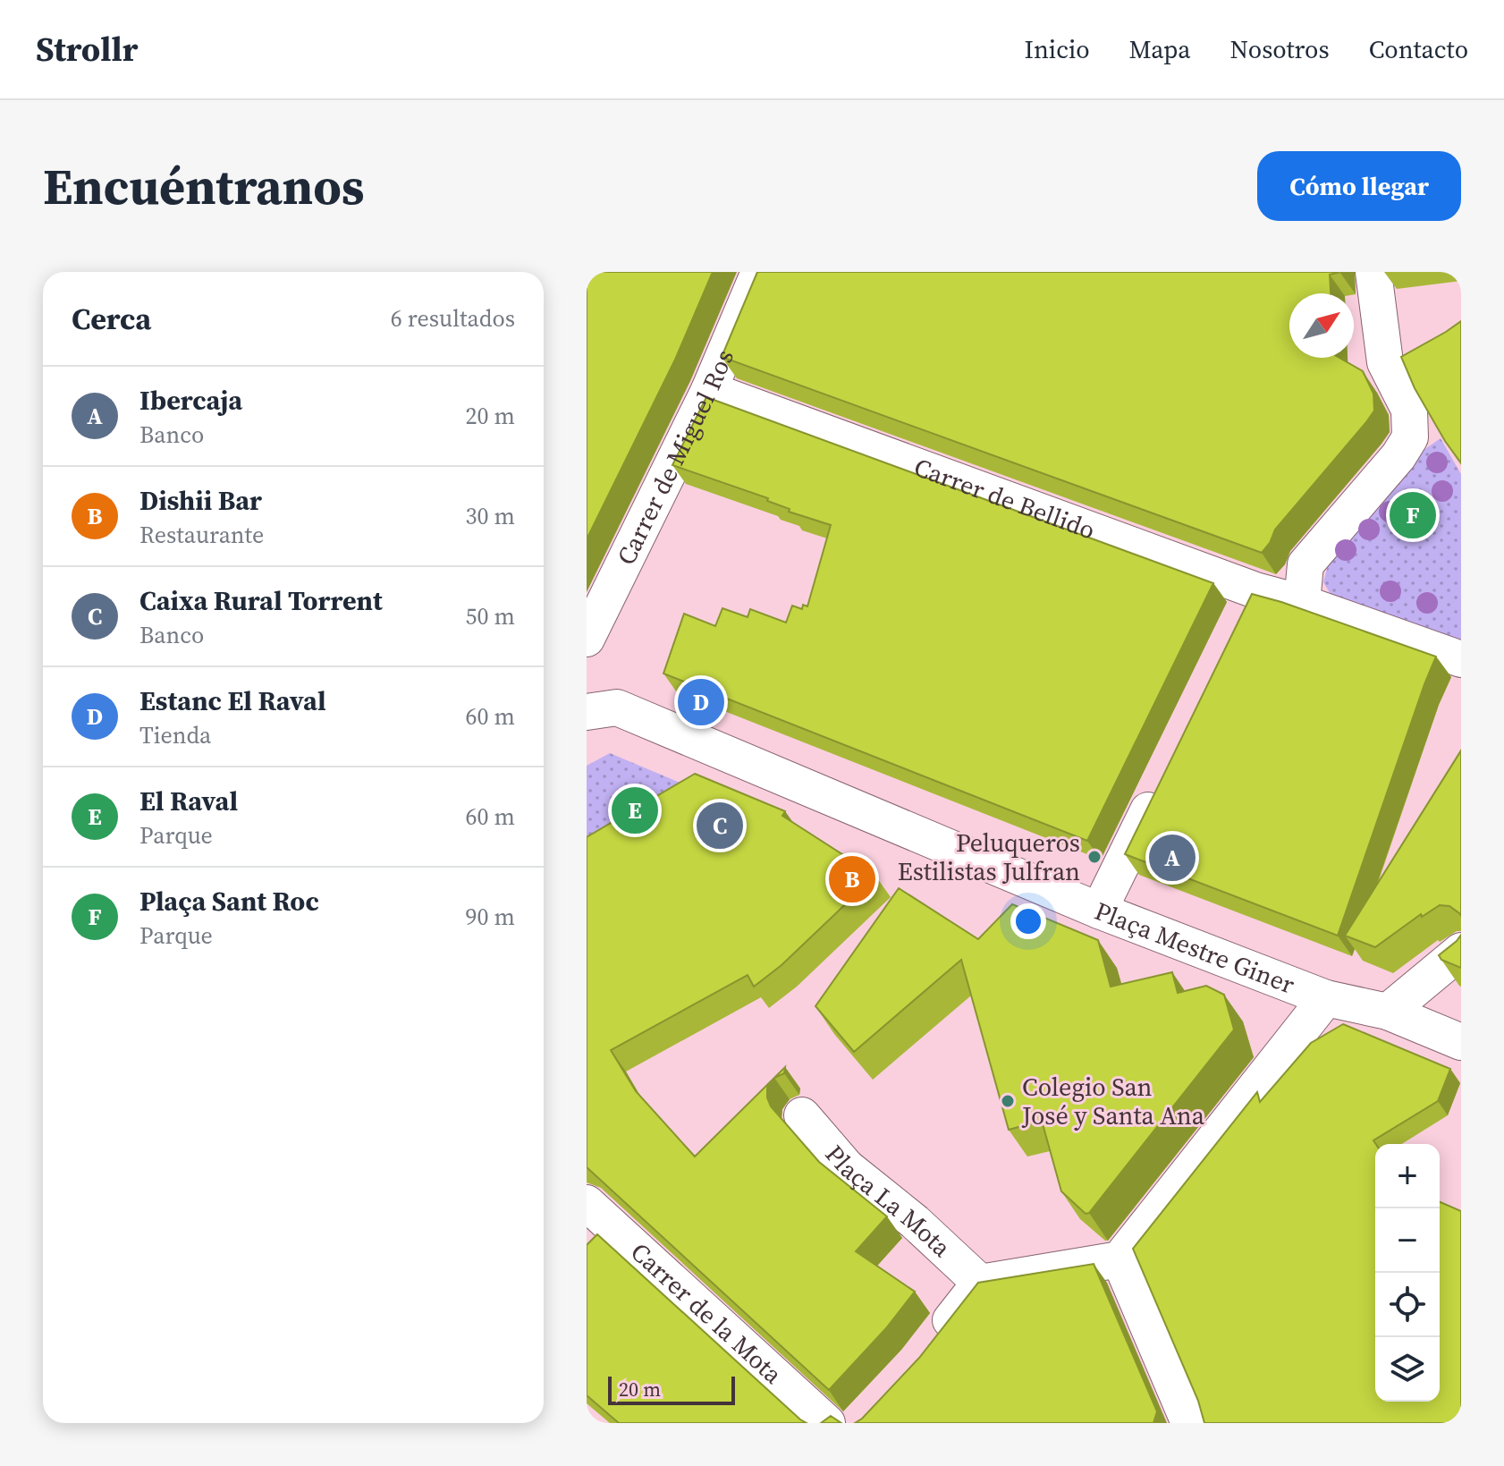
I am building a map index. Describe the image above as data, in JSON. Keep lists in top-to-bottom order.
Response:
{
  "streets": {
    "street": [
      "Carrer de Miguel Ros",
      "Carrer de Bellido",
      "Plaça Mestre Giner",
      "Plaça La Mota",
      "Carrer de la Mota"
    ]
  },
  "crossings": [
    ["Carrer de Miguel Ros", "Carrer de Bellido"]
  ],
  "places": ["Peluqueros Estilistas Julfran", "Colegio San José y Santa Ana"],
  "scale_bar": "20 m",
  "north": "top right",
  "page": {
    "header": "Strollr",
    "nav": [
      "Inicio",
      "Mapa",
      "Nosotros",
      "Contacto"
    ],
    "buttons": "Cómo llegar",
    "title": "Encuéntranos",
    "heading": ["Cerca", "6 resultados"],
    "list": [
      {
        "mark": "A",
        "name": "Ibercaja",
        "note": "Banco",
        "value": "20 m"
      },
      {
        "mark": "B",
        "name": "Dishii Bar",
        "note": "Restaurante",
        "value": "30 m"
      },
      {
        "mark": "C",
        "name": "Caixa Rural Torrent",
        "note": "Banco",
        "value": "50 m"
      },
      {
        "mark": "D",
        "name": "Estanc El Raval",
        "note": "Tienda",
        "value": "60 m"
      },
      {
        "mark": "E",
        "name": "El Raval",
        "note": "Parque",
        "value": "60 m"
      },
      {
        "mark": "F",
        "name": "Plaça Sant Roc",
        "note": "Parque",
        "value": "90 m"
      }
    ],
    "pins": [
      "F",
      "D",
      "E",
      "C",
      "A",
      "B"
    ],
    "map_buttons": ["+", "−"],
    "scale": "20 m"
  }
}
